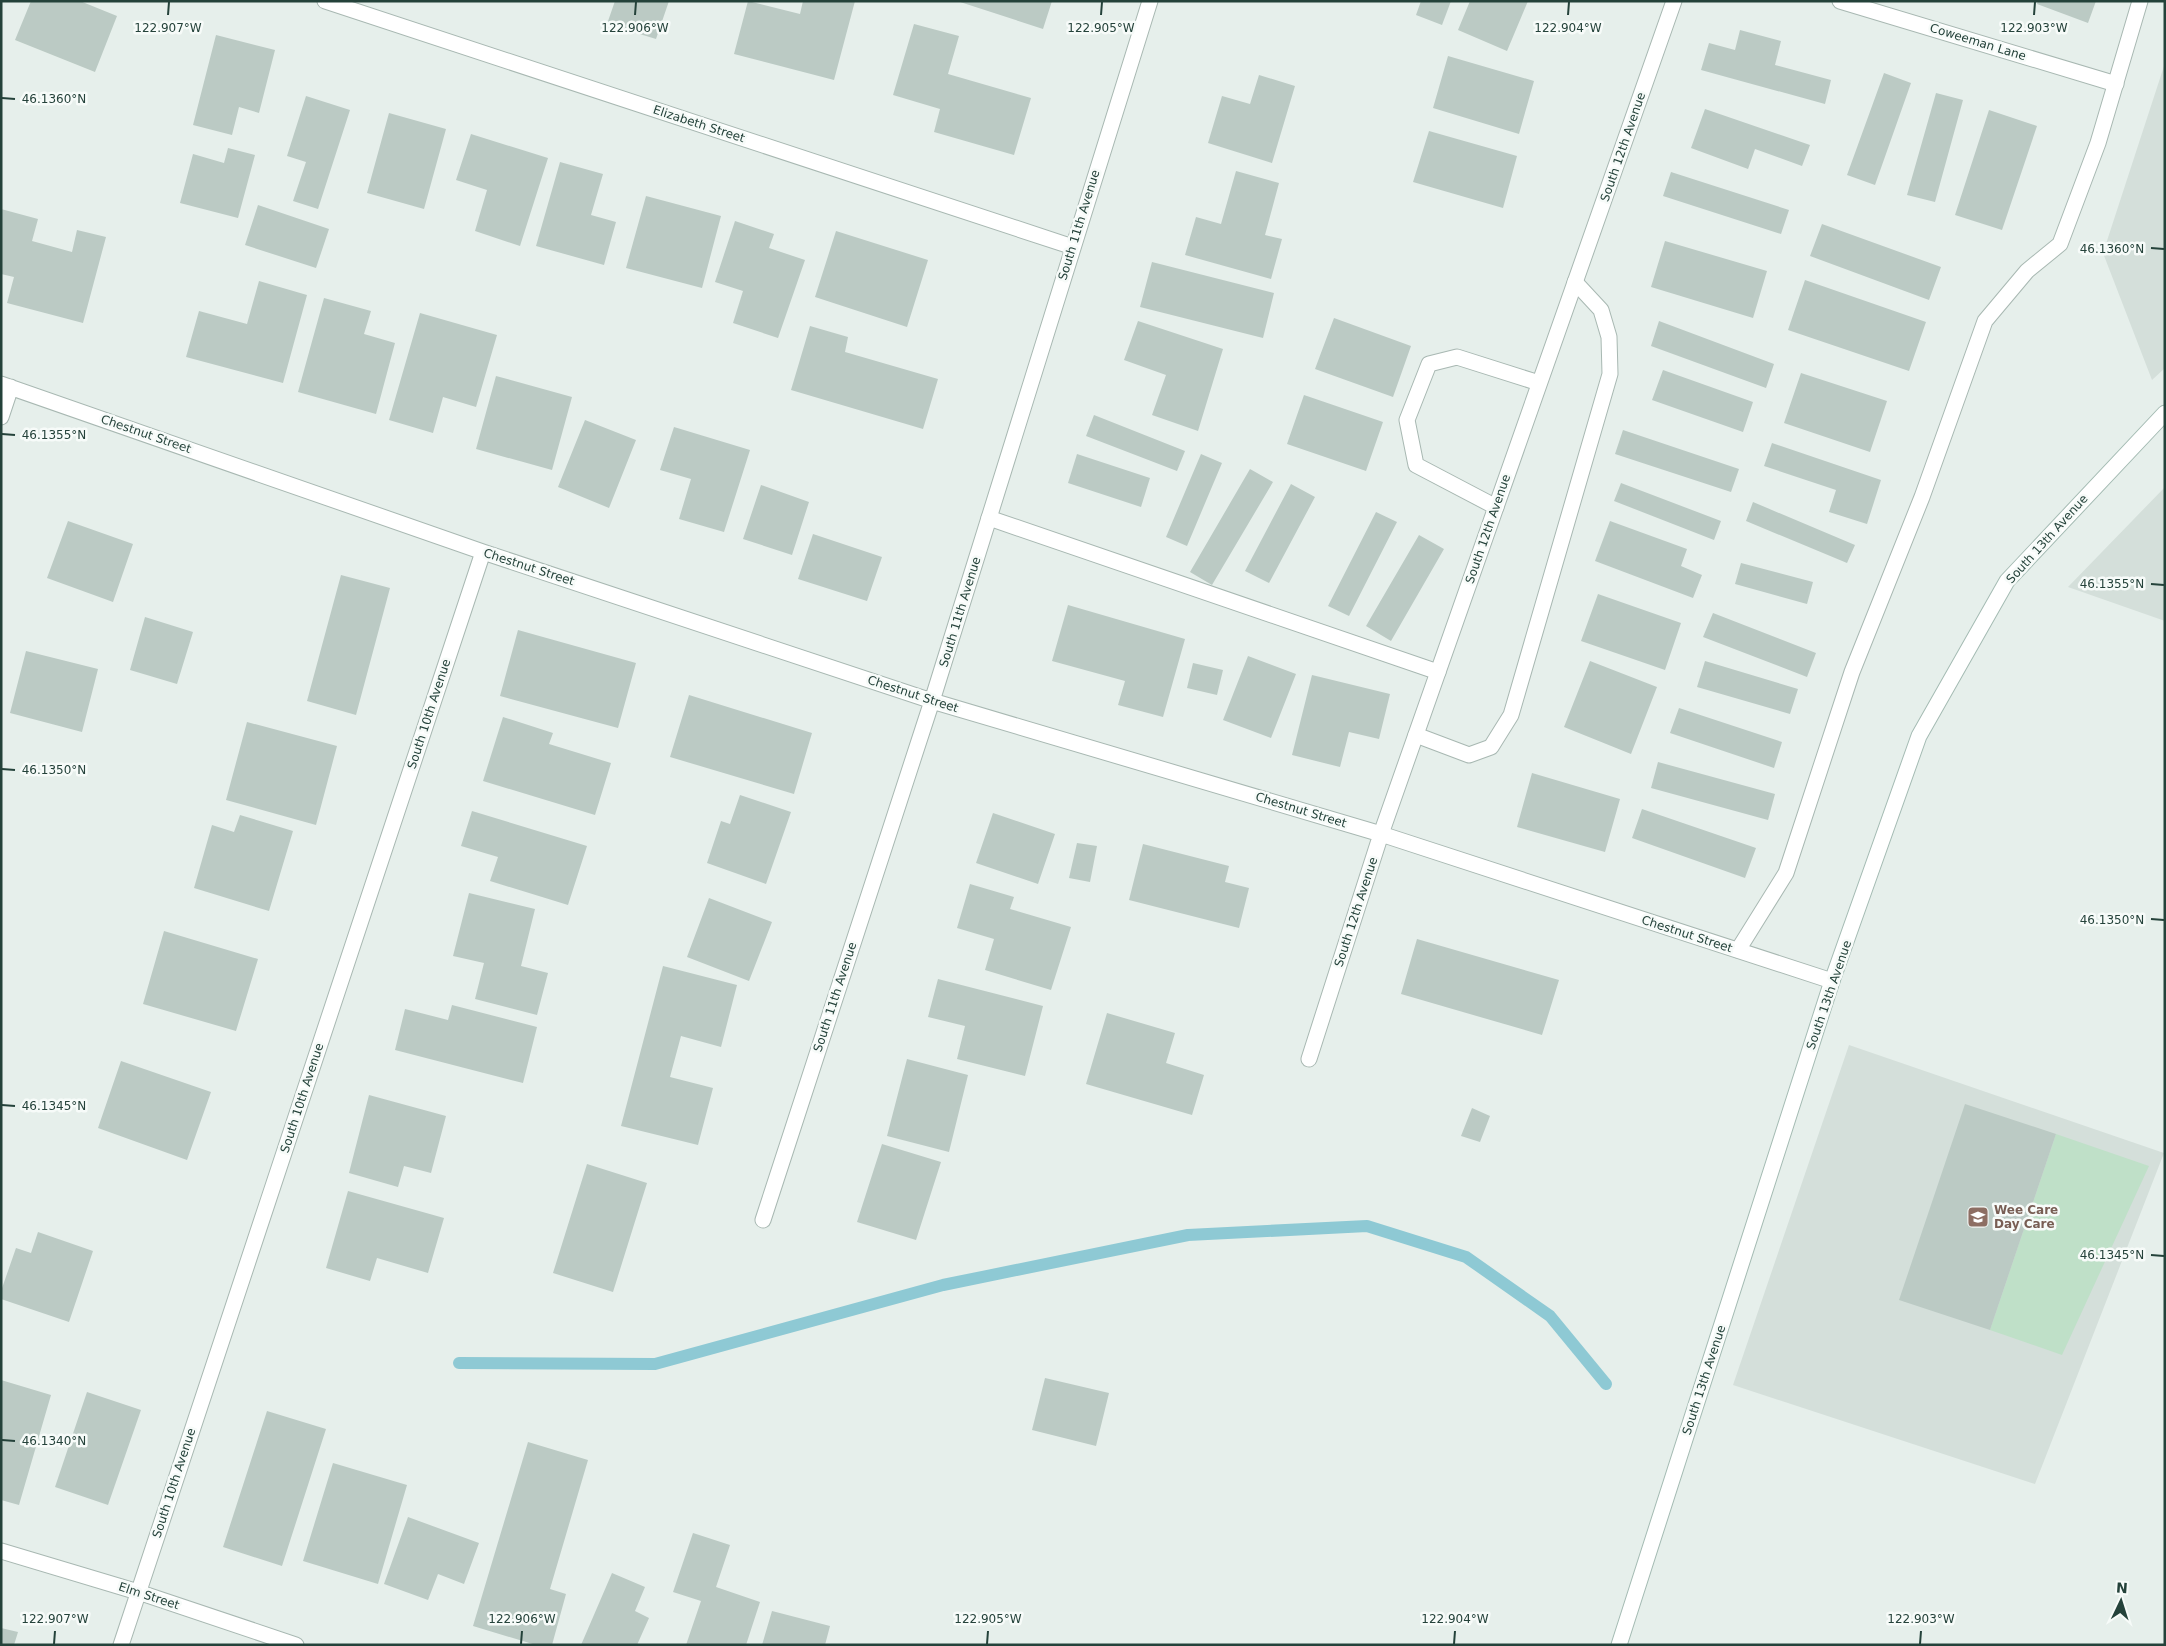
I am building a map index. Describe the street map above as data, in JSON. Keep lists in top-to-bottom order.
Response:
{
  "streets": {
    "street": [
      "Coweeman Lane",
      "Elizabeth Street",
      "South 12th Avenue",
      "South 11th Avenue",
      "Chestnut Street",
      "South 13th Avenue",
      "South 10th Avenue",
      "Elm Street"
    ]
  },
  "crossings": [
    ["Elizabeth Street", "South 11th Avenue"],
    ["South 12th Avenue", "Chestnut Street"],
    ["South 11th Avenue", "Chestnut Street"],
    ["Chestnut Street", "South 13th Avenue"],
    ["Chestnut Street", "South 10th Avenue"],
    ["South 10th Avenue", "Elm Street"]
  ],
  "places": {
    "school or university": ["Wee Care Day Care"]
  },
  "north": "top",
  "coordinates": [
    "122.907°W",
    "122.906°W",
    "122.905°W",
    "122.904°W",
    "122.903°W",
    "46.1360°N",
    "46.1355°N",
    "46.1350°N",
    "46.1345°N",
    "46.1340°N"
  ]
}
